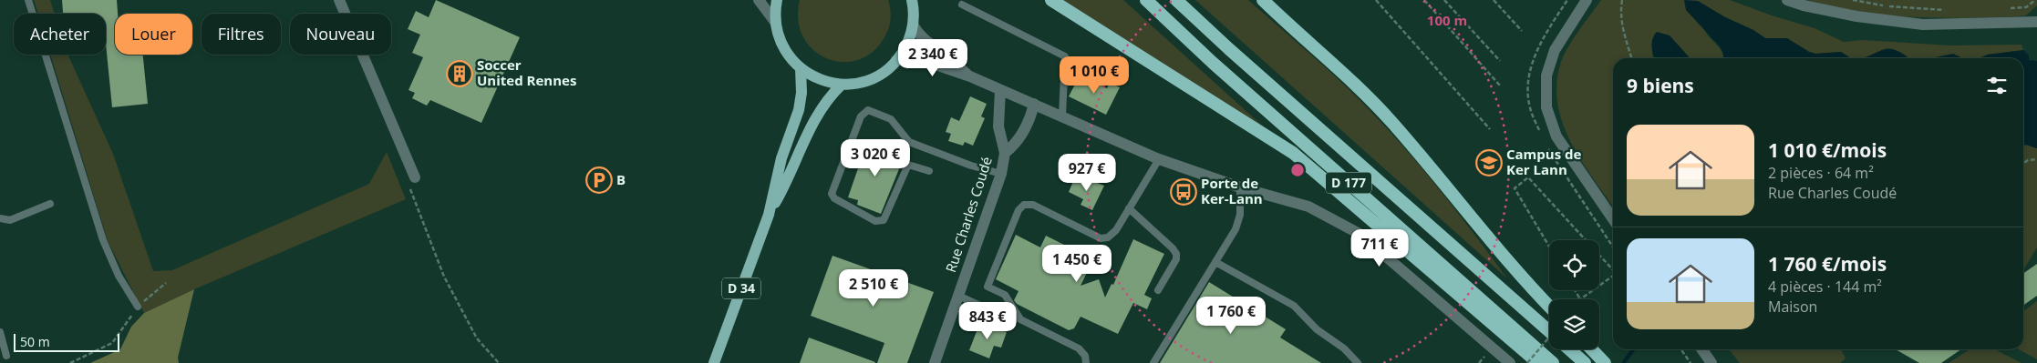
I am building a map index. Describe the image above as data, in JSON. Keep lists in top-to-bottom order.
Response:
{
  "streets": {
    "highway": ["D 177"],
    "main road": ["D 34"],
    "street": ["Rue Charles Coudé"]
  },
  "places": {
    "building": ["Soccer United Rennes"],
    "school or university": ["Campus de Ker Lann"],
    "parking": ["B"],
    "bus stop": ["Porte de Ker-Lann"]
  },
  "scale_bar": "50 m",
  "page": {
    "chip": [
      "Acheter",
      "Louer",
      "Filtres",
      "Nouveau"
    ],
    "price": [
      "2 340 €",
      "1 010 €",
      "3 020 €",
      "927 €",
      "711 €",
      "1 450 €",
      "2 510 €",
      "1 760 €",
      "843 €"
    ],
    "heading": "9 biens",
    "list": [
      {
        "name": "1 010 €/mois",
        "note": "2 pièces · 64 m² · Rue Charles Coudé"
      },
      {
        "name": "1 760 €/mois",
        "note": "4 pièces · 144 m² · Maison"
      }
    ],
    "scale": "50 m"
  },
  "rings": ["100 m"]
}
